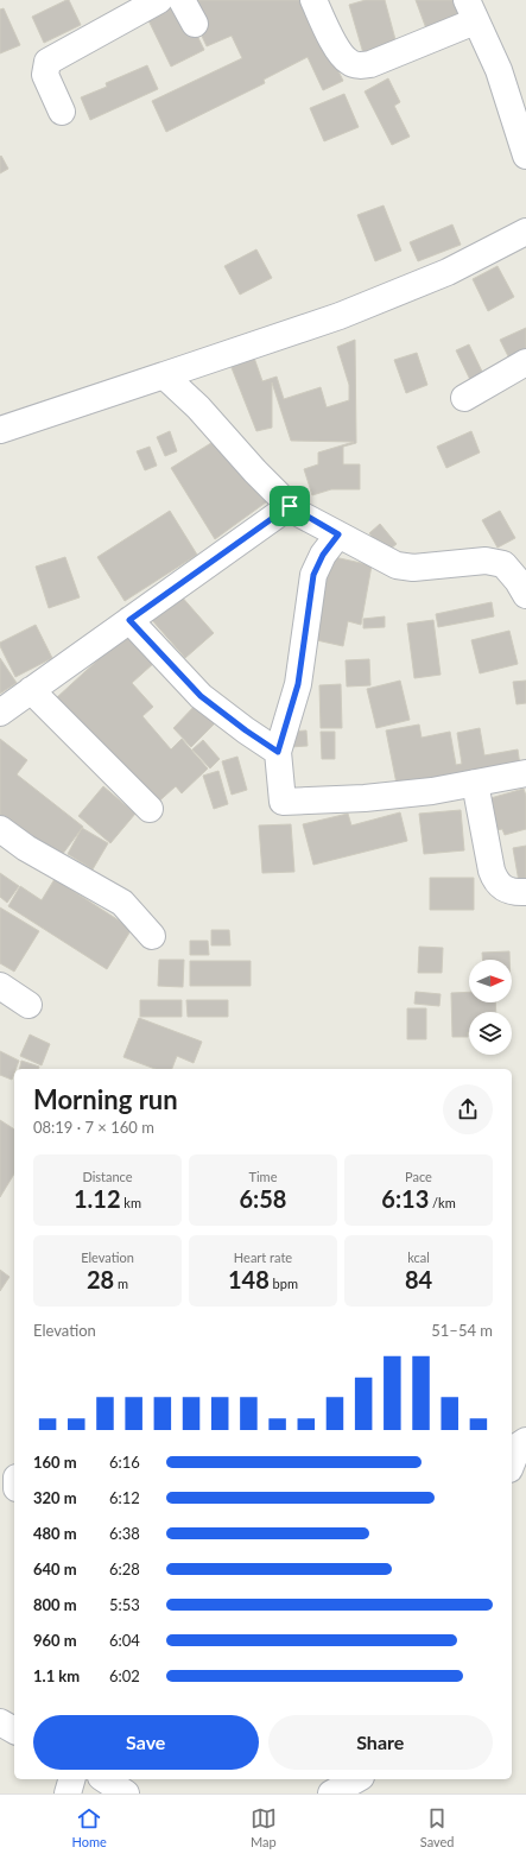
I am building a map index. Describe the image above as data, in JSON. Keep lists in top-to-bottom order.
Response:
{
  "north": "right",
  "page": {
    "heading": ["Morning run", "08:19 · 7 × 160 m"],
    "stats": [
      ["Distance", "1.12 km"],
      ["Time", "6:58"],
      ["Pace", "6:13 /km"],
      ["Elevation", "28 m"],
      ["Heart rate", "148 bpm"],
      ["kcal", "84"]
    ],
    "chart": ["Elevation", "51–54 m"],
    "list": [
      {
        "name": "160 m",
        "note": "6:16"
      },
      {
        "name": "320 m",
        "note": "6:12"
      },
      {
        "name": "480 m",
        "note": "6:38"
      },
      {
        "name": "640 m",
        "note": "6:28"
      },
      {
        "name": "800 m",
        "note": "5:53"
      },
      {
        "name": "960 m",
        "note": "6:04"
      },
      {
        "name": "1.1 km",
        "note": "6:02"
      }
    ],
    "buttons": ["Save", "Share"],
    "tabs": ["Home", "Map", "Saved"]
  }
}
